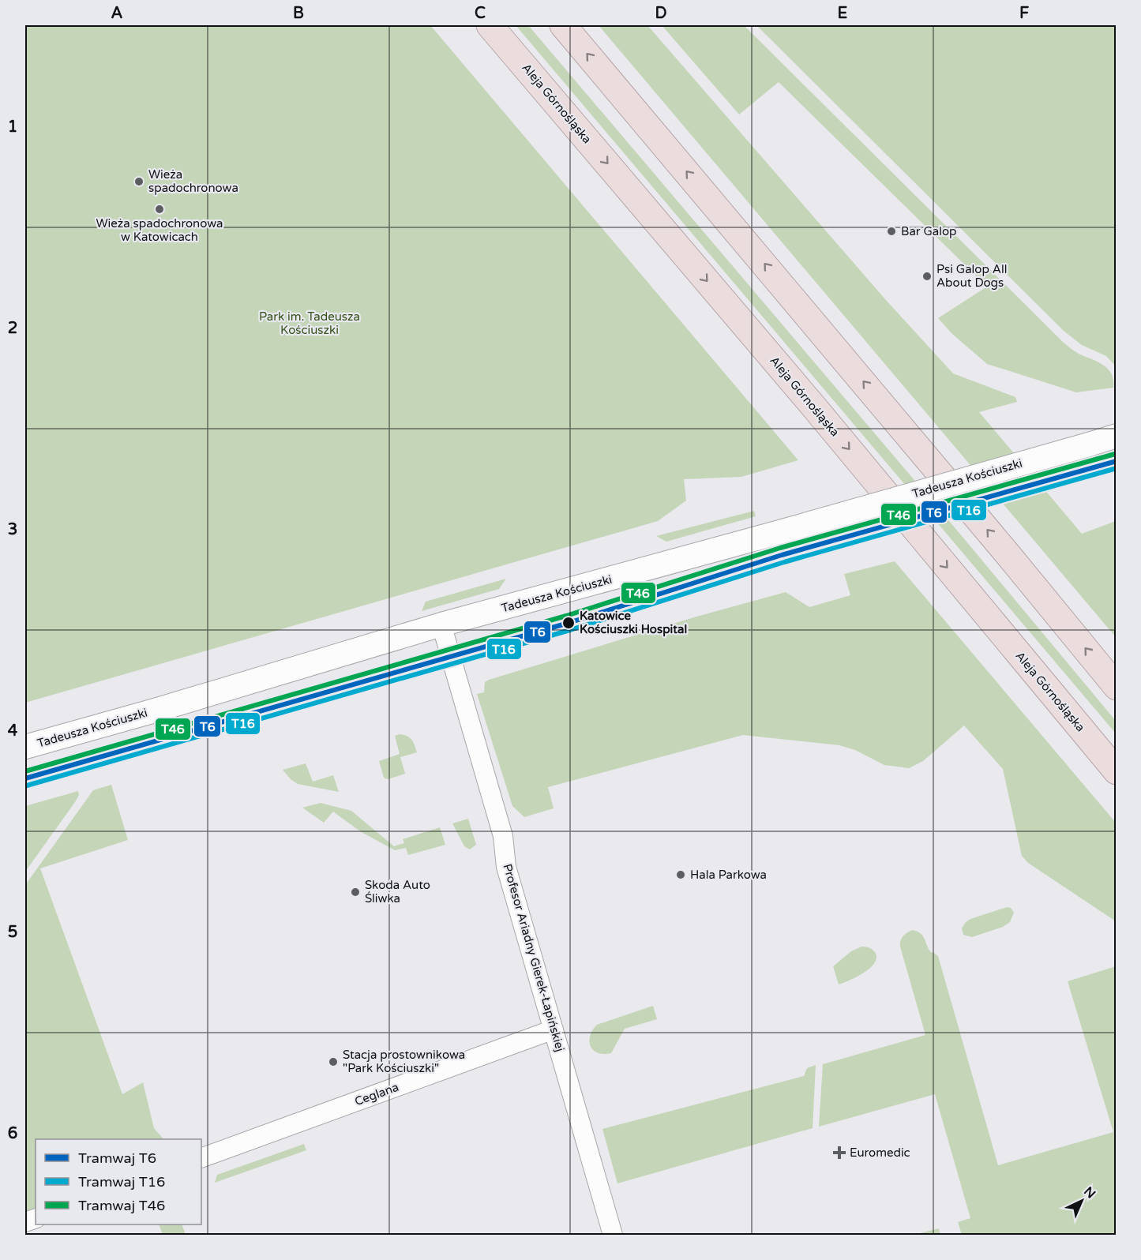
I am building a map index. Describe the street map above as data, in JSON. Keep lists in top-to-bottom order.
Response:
{
  "streets": {
    "highway": ["Aleja Górnośląska"],
    "street": ["Tadeusza Kościuszki", "Profesor Ariadny Gierek-Łapińskiej", "Ceglana"]
  },
  "crossings": [
    ["Tadeusza Kościuszki", "Profesor Ariadny Gierek-Łapińskiej"],
    ["Profesor Ariadny Gierek-Łapińskiej", "Ceglana"]
  ],
  "parks": ["Park im. Tadeusza Kościuszki"],
  "places": {
    "other": [
      "Wieża spadochronowa",
      "Wieża spadochronowa w Katowicach",
      "Bar Galop",
      "Psi Galop All About Dogs",
      "Katowice Kościuszki Hospital",
      "Hala Parkowa",
      "Skoda Auto Śliwka",
      "Stacja prostownikowa \"Park Kościuszki\""
    ],
    "health": ["Euromedic"]
  },
  "lines": ["tram line T46", "tram line T6", "tram line T16"],
  "legend": ["Tramwaj T6", "Tramwaj T16", "Tramwaj T46"],
  "north": "top right",
  "grid": {
    "columns": [
      "A",
      "B",
      "C",
      "D",
      "E",
      "F"
    ],
    "rows": [
      "1",
      "2",
      "3",
      "4",
      "5",
      "6"
    ]
  }
}
